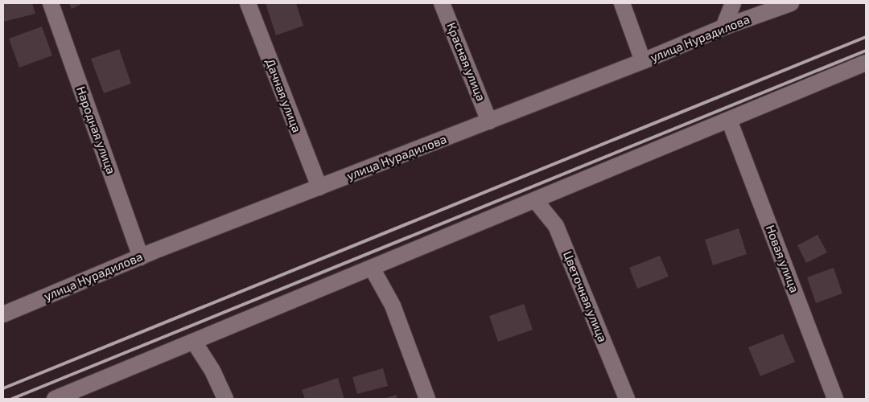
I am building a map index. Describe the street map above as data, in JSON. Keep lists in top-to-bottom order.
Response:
{
  "streets": {
    "street": [
      "улица Нурадилова",
      "Красная улица",
      "Дачная улица",
      "Народная улица",
      "Новая улица",
      "Цветочная улица"
    ]
  },
  "crossings": [
    ["улица Нурадилова", "Красная улица"],
    ["улица Нурадилова", "Дачная улица"],
    ["улица Нурадилова", "Народная улица"]
  ]
}
